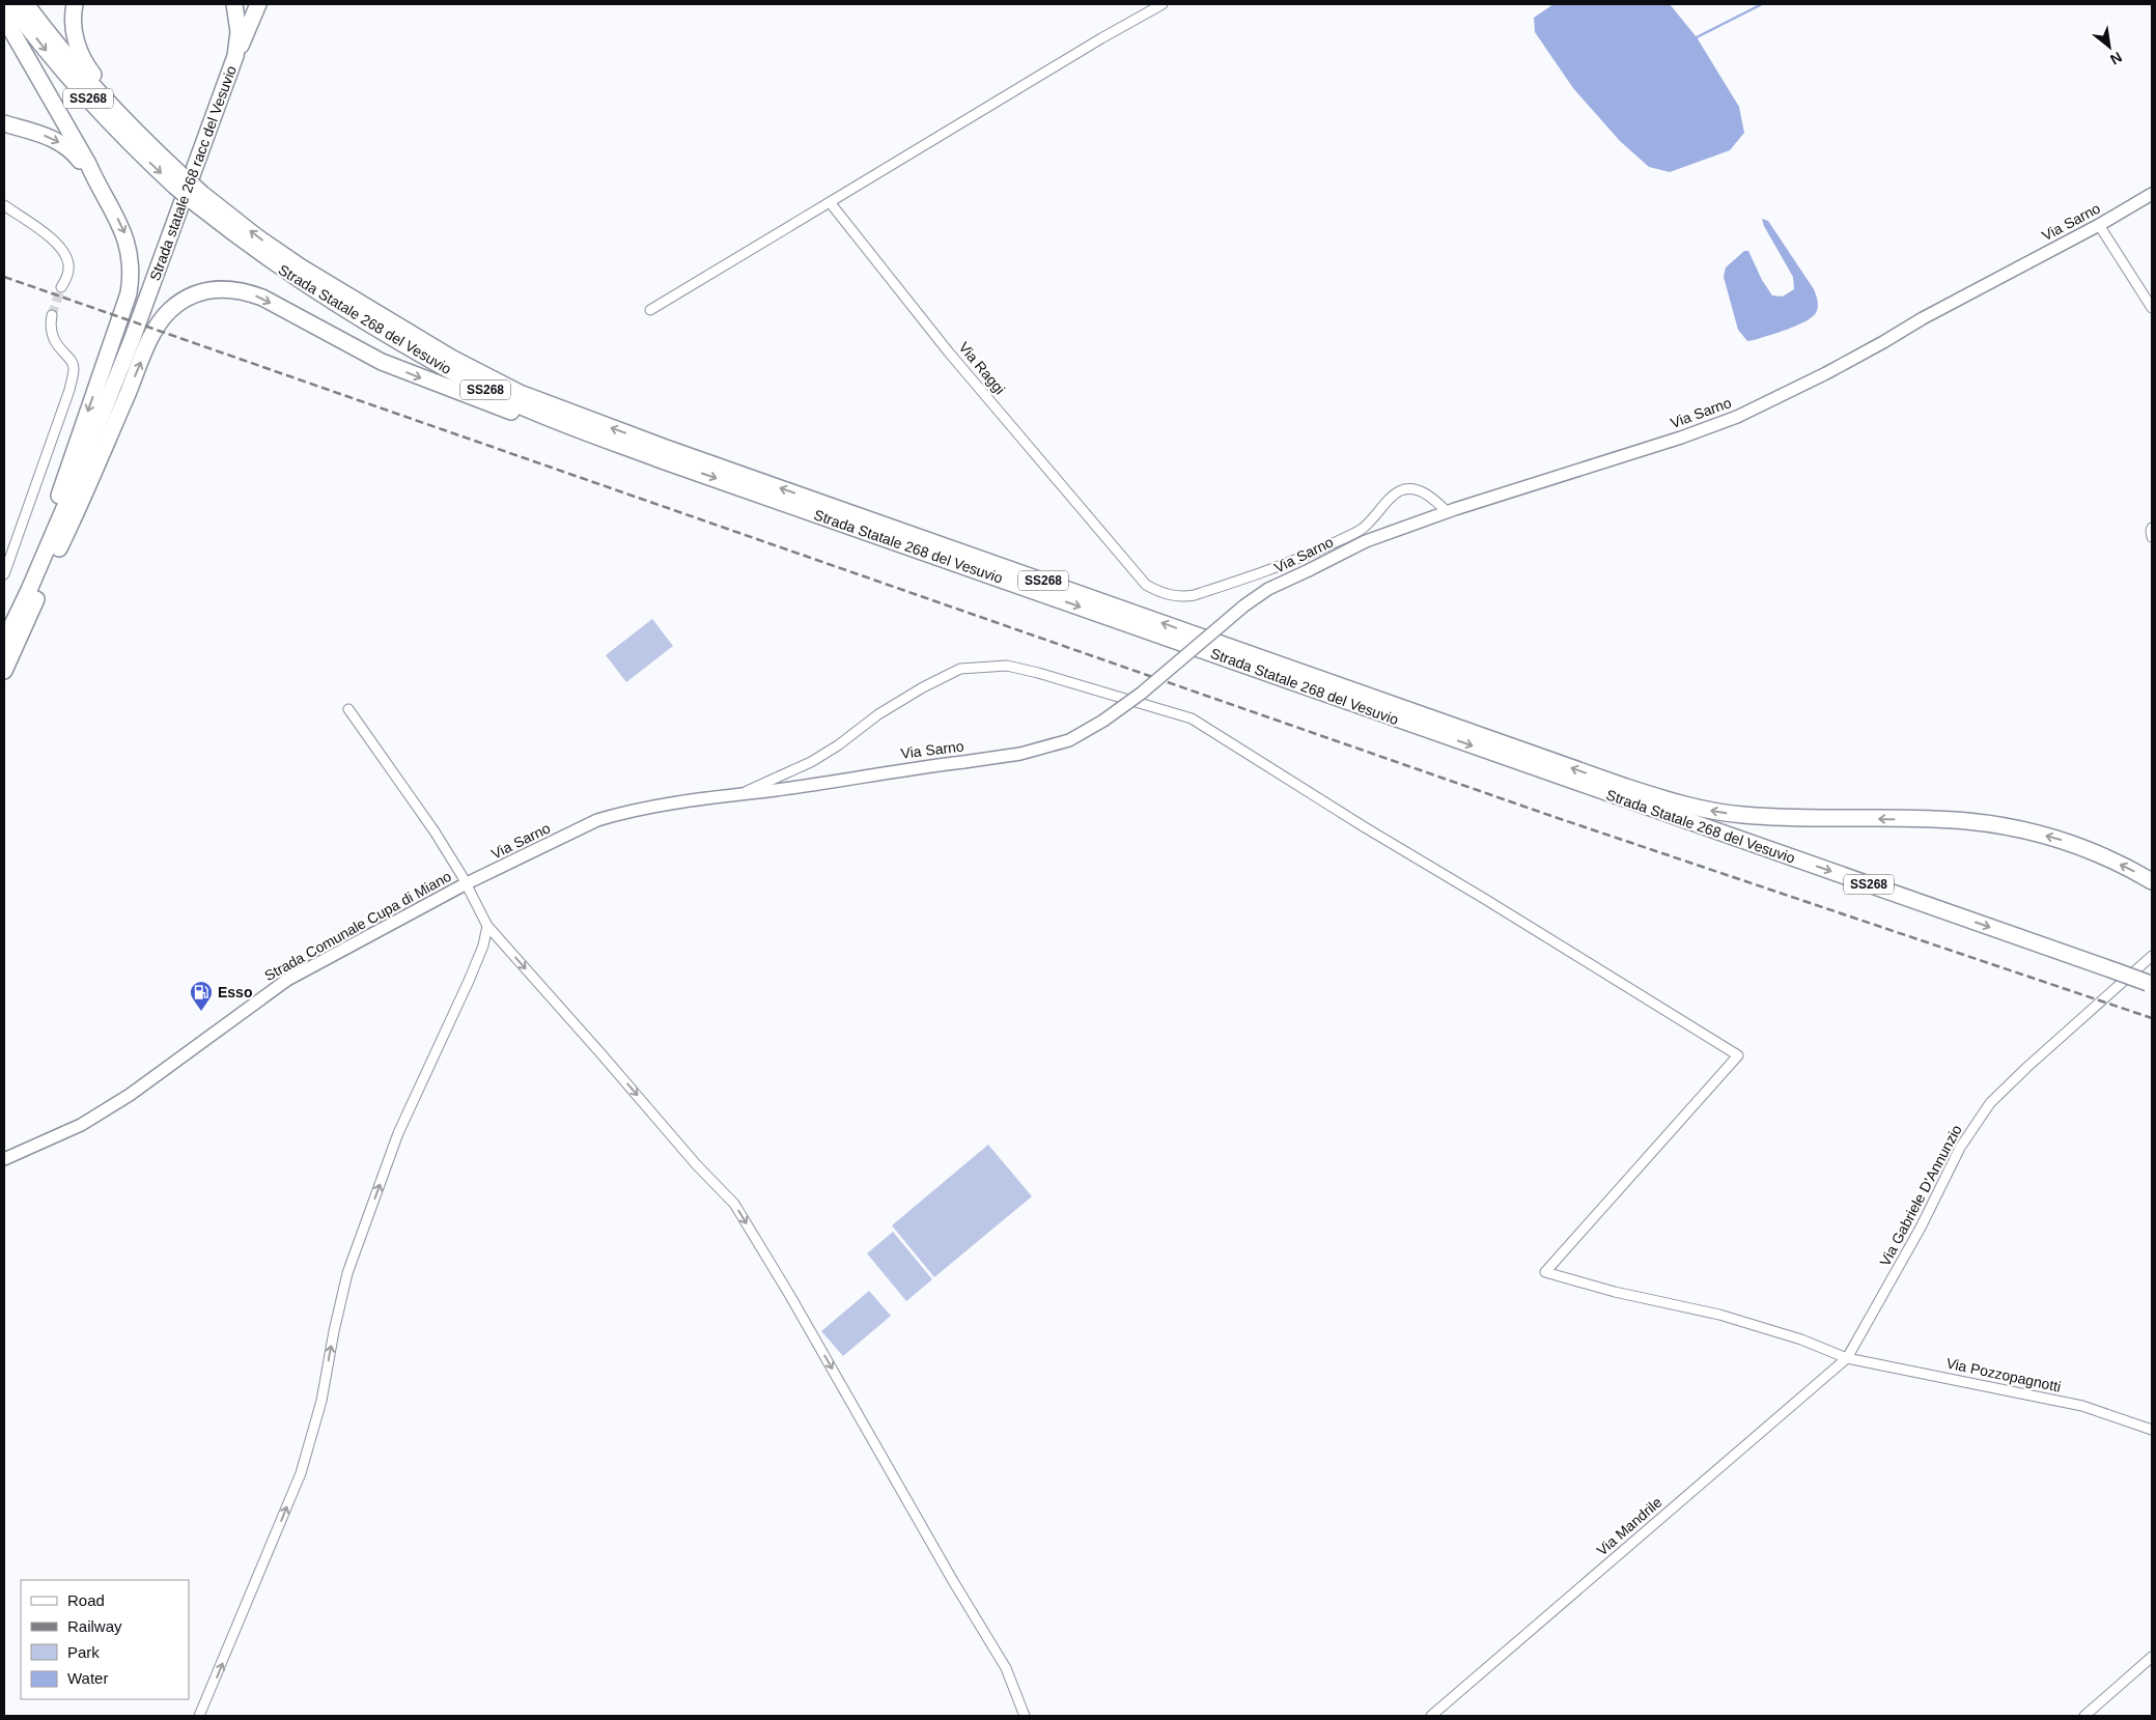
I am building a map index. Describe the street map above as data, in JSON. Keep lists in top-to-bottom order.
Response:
{
  "streets": {
    "highway": ["SS268", "Strada statale 268 racc del Vesuvio", "Strada Statale 268 del Vesuvio"],
    "street": [
      "Via Sarno",
      "Via Raggi",
      "Strada Comunale Cupa di Miano",
      "Via Gabriele D'Annunzio",
      "Via Pozzopagnotti",
      "Via Mandrile"
    ]
  },
  "crossings": [
    ["Via Sarno", "Via Raggi"],
    ["Via Sarno", "Strada Comunale Cupa di Miano"],
    ["Via Sarno", "Via Pozzopagnotti"],
    ["Via Gabriele D'Annunzio", "Via Pozzopagnotti"],
    ["Via Gabriele D'Annunzio", "Via Mandrile"],
    ["Via Pozzopagnotti", "Via Mandrile"]
  ],
  "places": {
    "fuel station": ["Esso"]
  },
  "legend": [
    "Road",
    "Railway",
    "Park",
    "Water"
  ],
  "north": "bottom right"
}
